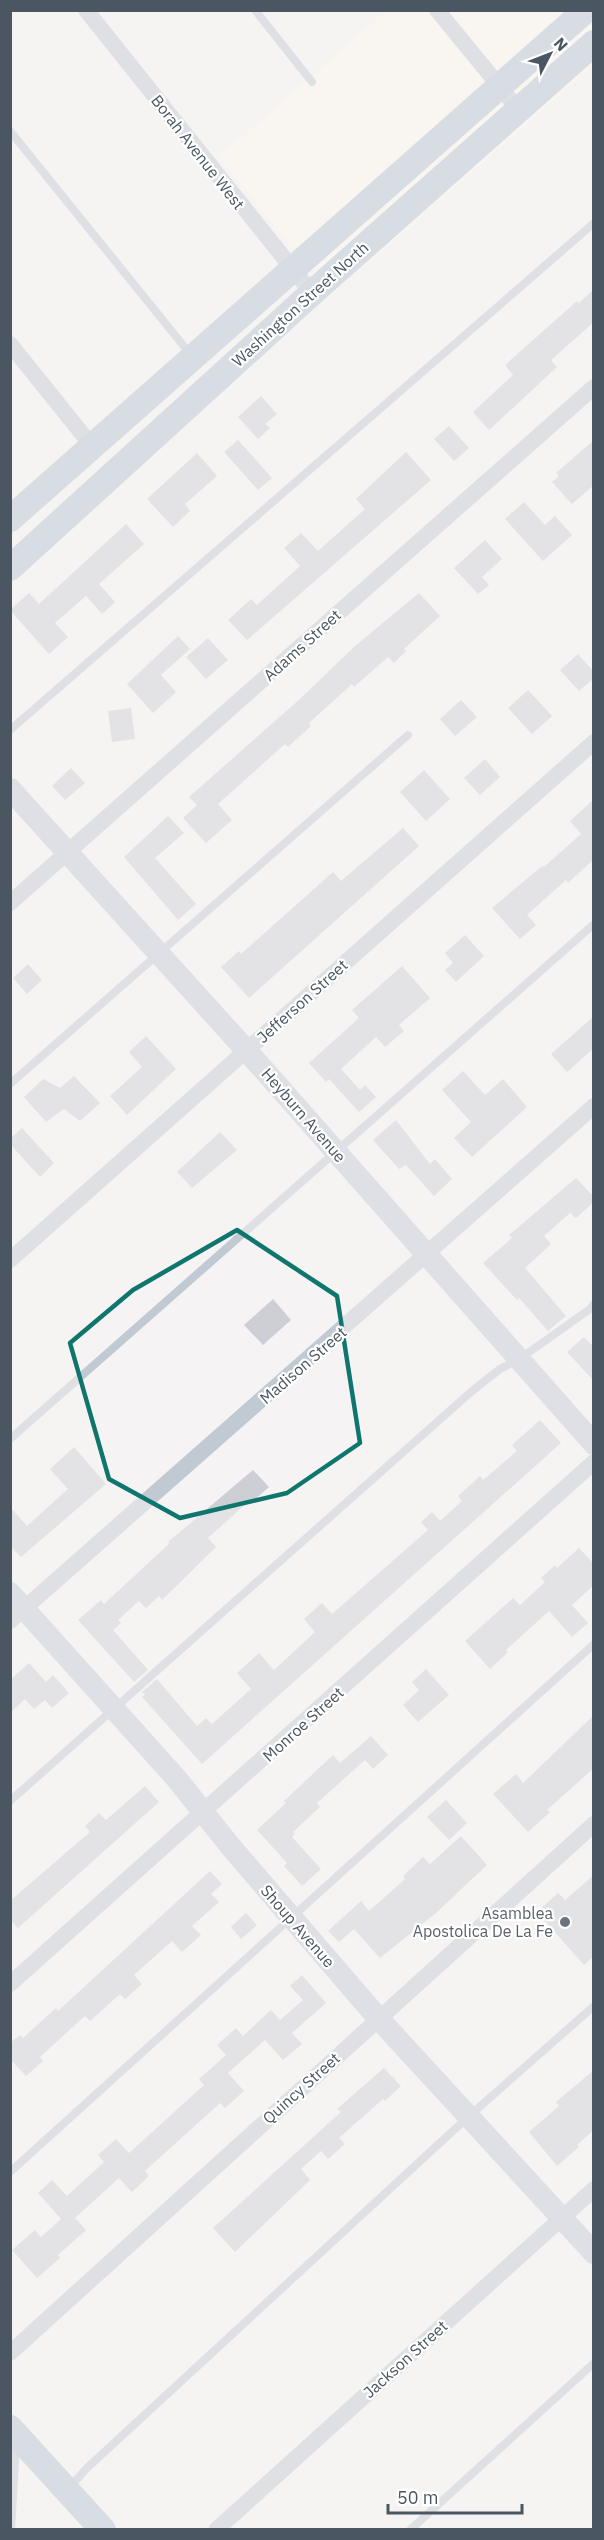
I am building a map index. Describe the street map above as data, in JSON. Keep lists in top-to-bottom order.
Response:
{
  "streets": {
    "main road": ["Washington Street North"],
    "street": [
      "Borah Avenue West",
      "Adams Street",
      "Jefferson Street",
      "Heyburn Avenue",
      "Madison Street",
      "Monroe Street",
      "Shoup Avenue",
      "Quincy Street",
      "Jackson Street"
    ]
  },
  "crossings": [
    ["Borah Avenue West", "Washington Street North"],
    ["Adams Street", "Heyburn Avenue"],
    ["Jefferson Street", "Heyburn Avenue"],
    ["Heyburn Avenue", "Madison Street"],
    ["Madison Street", "Shoup Avenue"],
    ["Monroe Street", "Shoup Avenue"],
    ["Shoup Avenue", "Quincy Street"],
    ["Shoup Avenue", "Jackson Street"]
  ],
  "places": ["Asamblea Apostolica De La Fe"],
  "scale_bar": "50 m",
  "north": "top right"
}
